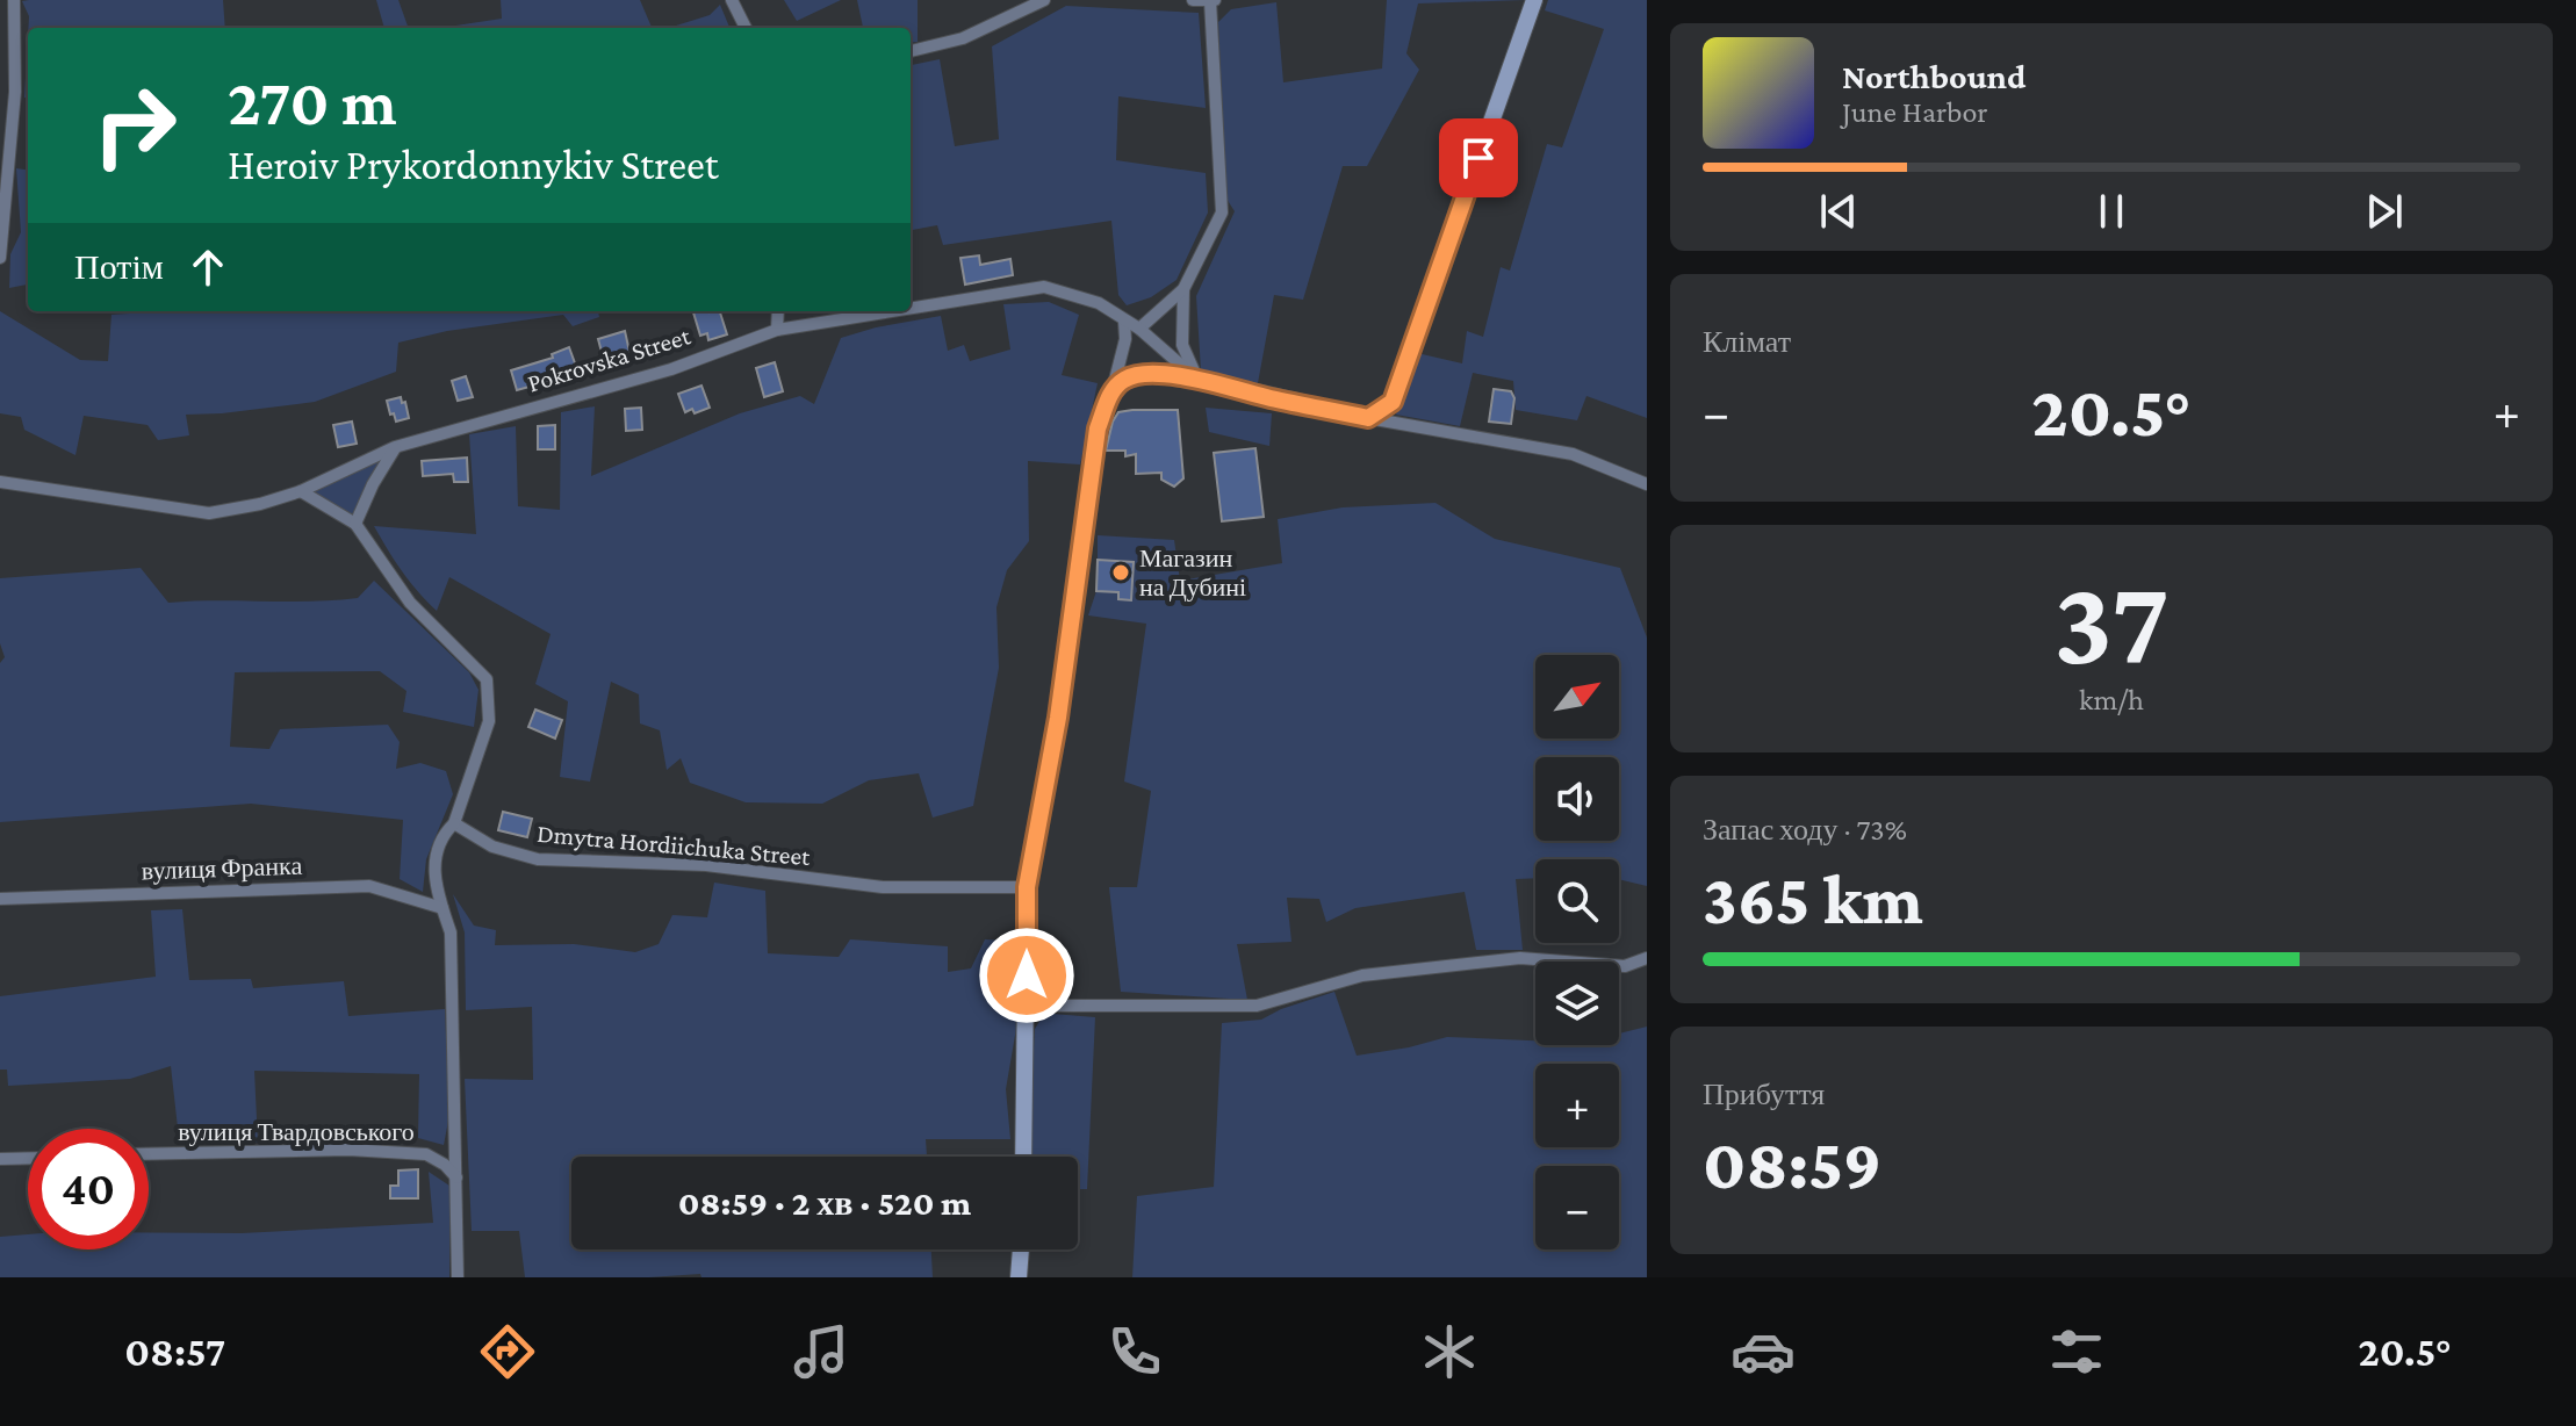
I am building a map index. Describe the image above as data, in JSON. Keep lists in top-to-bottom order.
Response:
{
  "streets": {
    "street": [
      "Pokrovska Street",
      "Dmytra Hordiichuka Street",
      "вулиця Франка",
      "вулиця Твардовського"
    ]
  },
  "places": ["Магазин на Дубині"],
  "north": "top right",
  "page": {
    "turn": ["270 m", "Heroiv Prykordonnykiv Street"],
    "song": ["Northbound", "June Harbor"],
    "then": "Потім",
    "tile": [
      "Клімат",
      ["37", "km/h"],
      ["Запас ходу · 73%", "365 km"],
      ["Прибуття", "08:59"]
    ],
    "heat": ["−", "20.5°", "+"],
    "map_buttons": ["+", "−"],
    "limit": "40",
    "trip": "08:59 · 2 хв · 520 m",
    "tabs": ["08:57", "20.5°"]
  }
}
